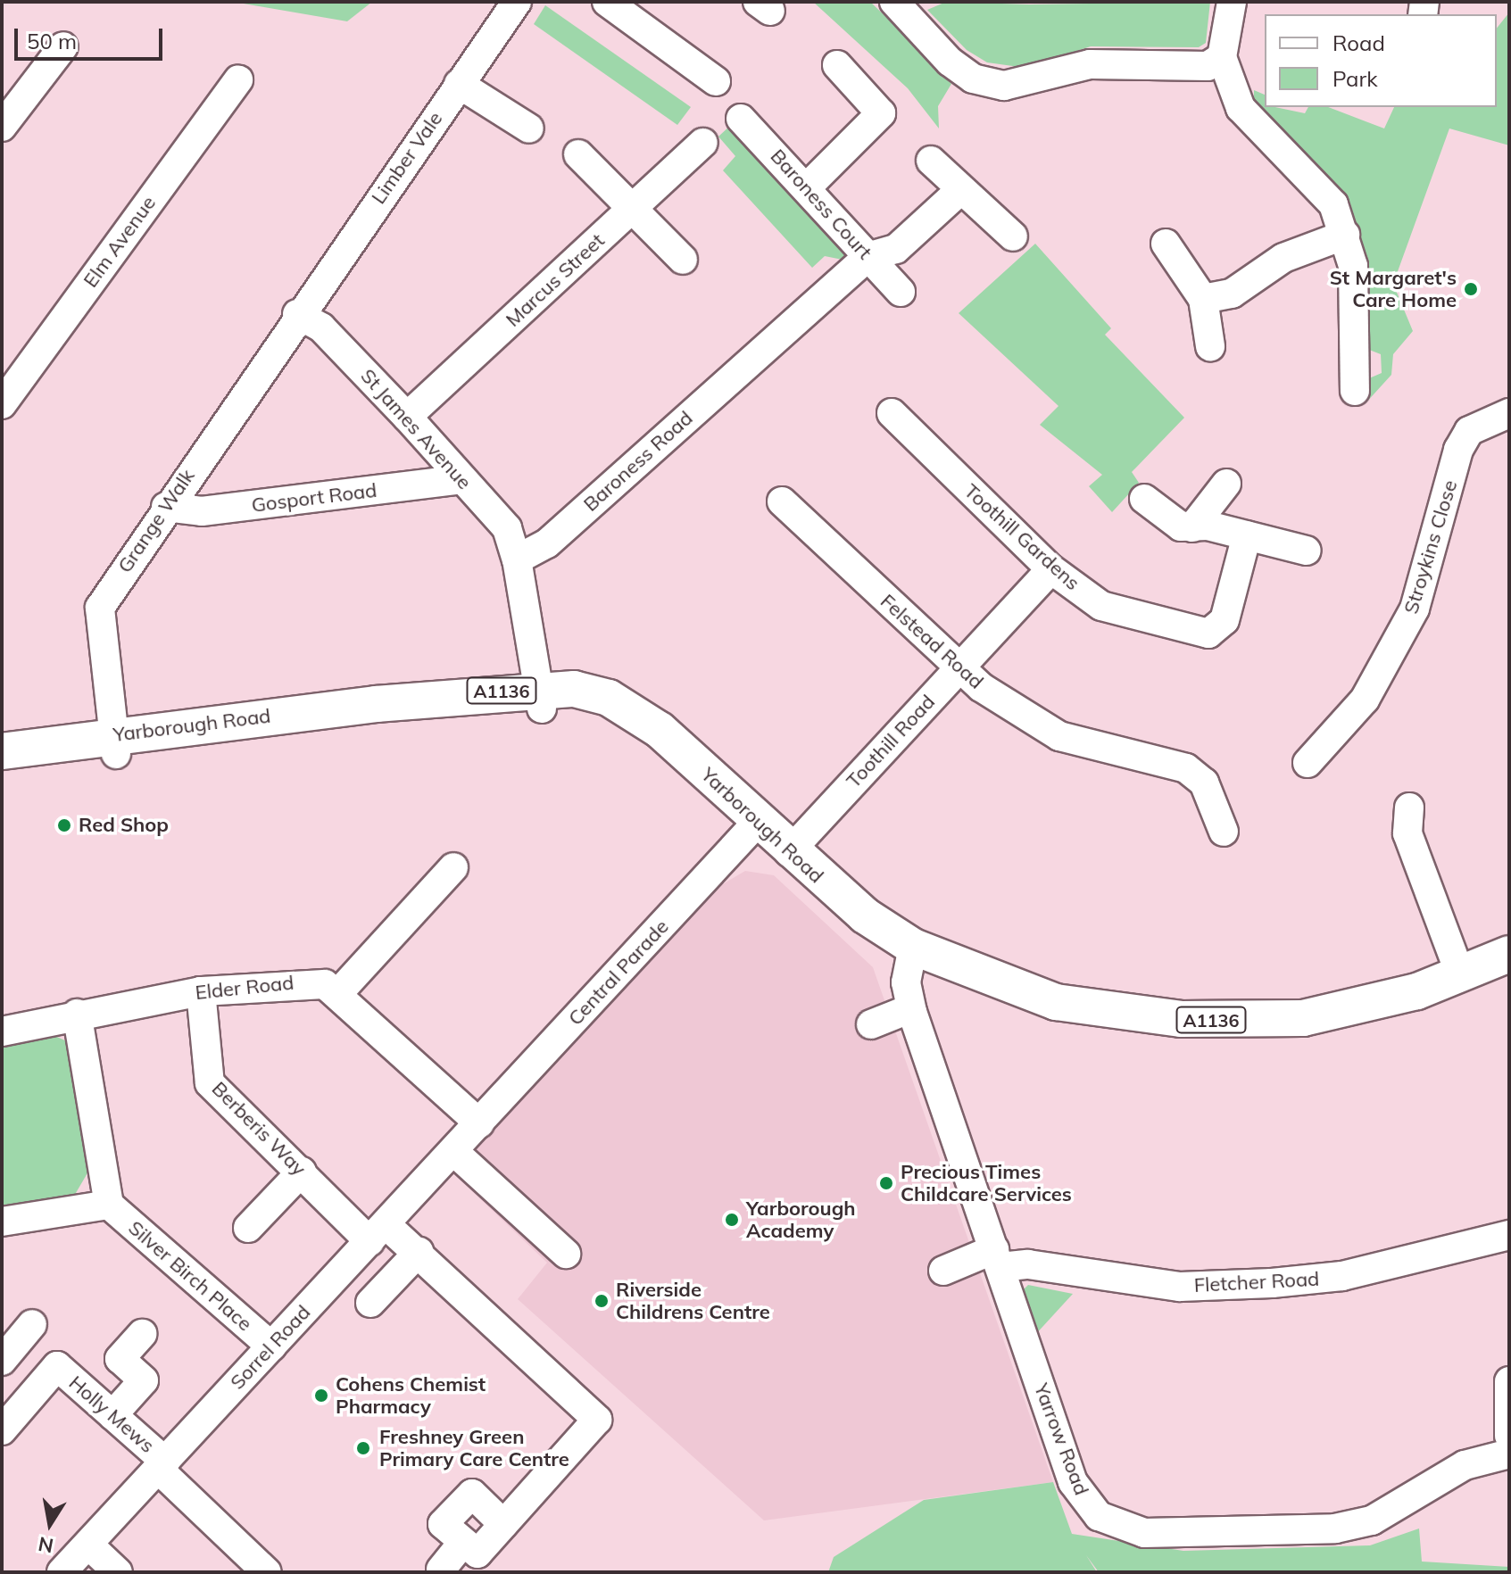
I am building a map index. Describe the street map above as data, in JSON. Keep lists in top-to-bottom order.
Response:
{
  "streets": {
    "main road": ["A1136", "Yarborough Road"],
    "street": [
      "Limber Vale",
      "Baroness Court",
      "Elm Avenue",
      "Marcus Street",
      "St James Avenue",
      "Baroness Road",
      "Gosport Road",
      "Grange Walk",
      "Toothill Gardens",
      "Stroykins Close",
      "Felstead Road",
      "Toothill Road",
      "Central Parade",
      "Elder Road",
      "Berberis Way",
      "Silver Birch Place",
      "Fletcher Road",
      "Sorrel Road",
      "Holly Mews",
      "Yarrow Road"
    ]
  },
  "crossings": [
    ["Limber Vale", "St James Avenue"],
    ["Limber Vale", "Grange Walk"],
    ["Baroness Court", "Baroness Road"],
    ["Marcus Street", "St James Avenue"],
    ["St James Avenue", "Baroness Road"],
    ["St James Avenue", "Gosport Road"],
    ["St James Avenue", "Grange Walk"],
    ["Gosport Road", "Grange Walk"],
    ["Grange Walk", "Yarborough Road"],
    ["Toothill Gardens", "Toothill Road"],
    ["Felstead Road", "Toothill Road"],
    ["Yarborough Road", "Toothill Road"],
    ["Yarborough Road", "Central Parade"],
    ["Yarborough Road", "Yarrow Road"],
    ["Central Parade", "Elder Road"],
    ["Central Parade", "Sorrel Road"],
    ["Elder Road", "Berberis Way"],
    ["Elder Road", "Sorrel Road"],
    ["Berberis Way", "Sorrel Road"],
    ["Silver Birch Place", "Sorrel Road"],
    ["Fletcher Road", "Yarrow Road"],
    ["Sorrel Road", "Holly Mews"]
  ],
  "places": [
    "St Margaret's Care Home",
    "Red Shop",
    "Precious Times Childcare Services",
    "Yarborough Academy",
    "Riverside Childrens Centre",
    "Cohens Chemist Pharmacy",
    "Freshney Green Primary Care Centre"
  ],
  "legend": ["Road", "Park"],
  "scale_bar": "50 m",
  "north": "bottom"
}
